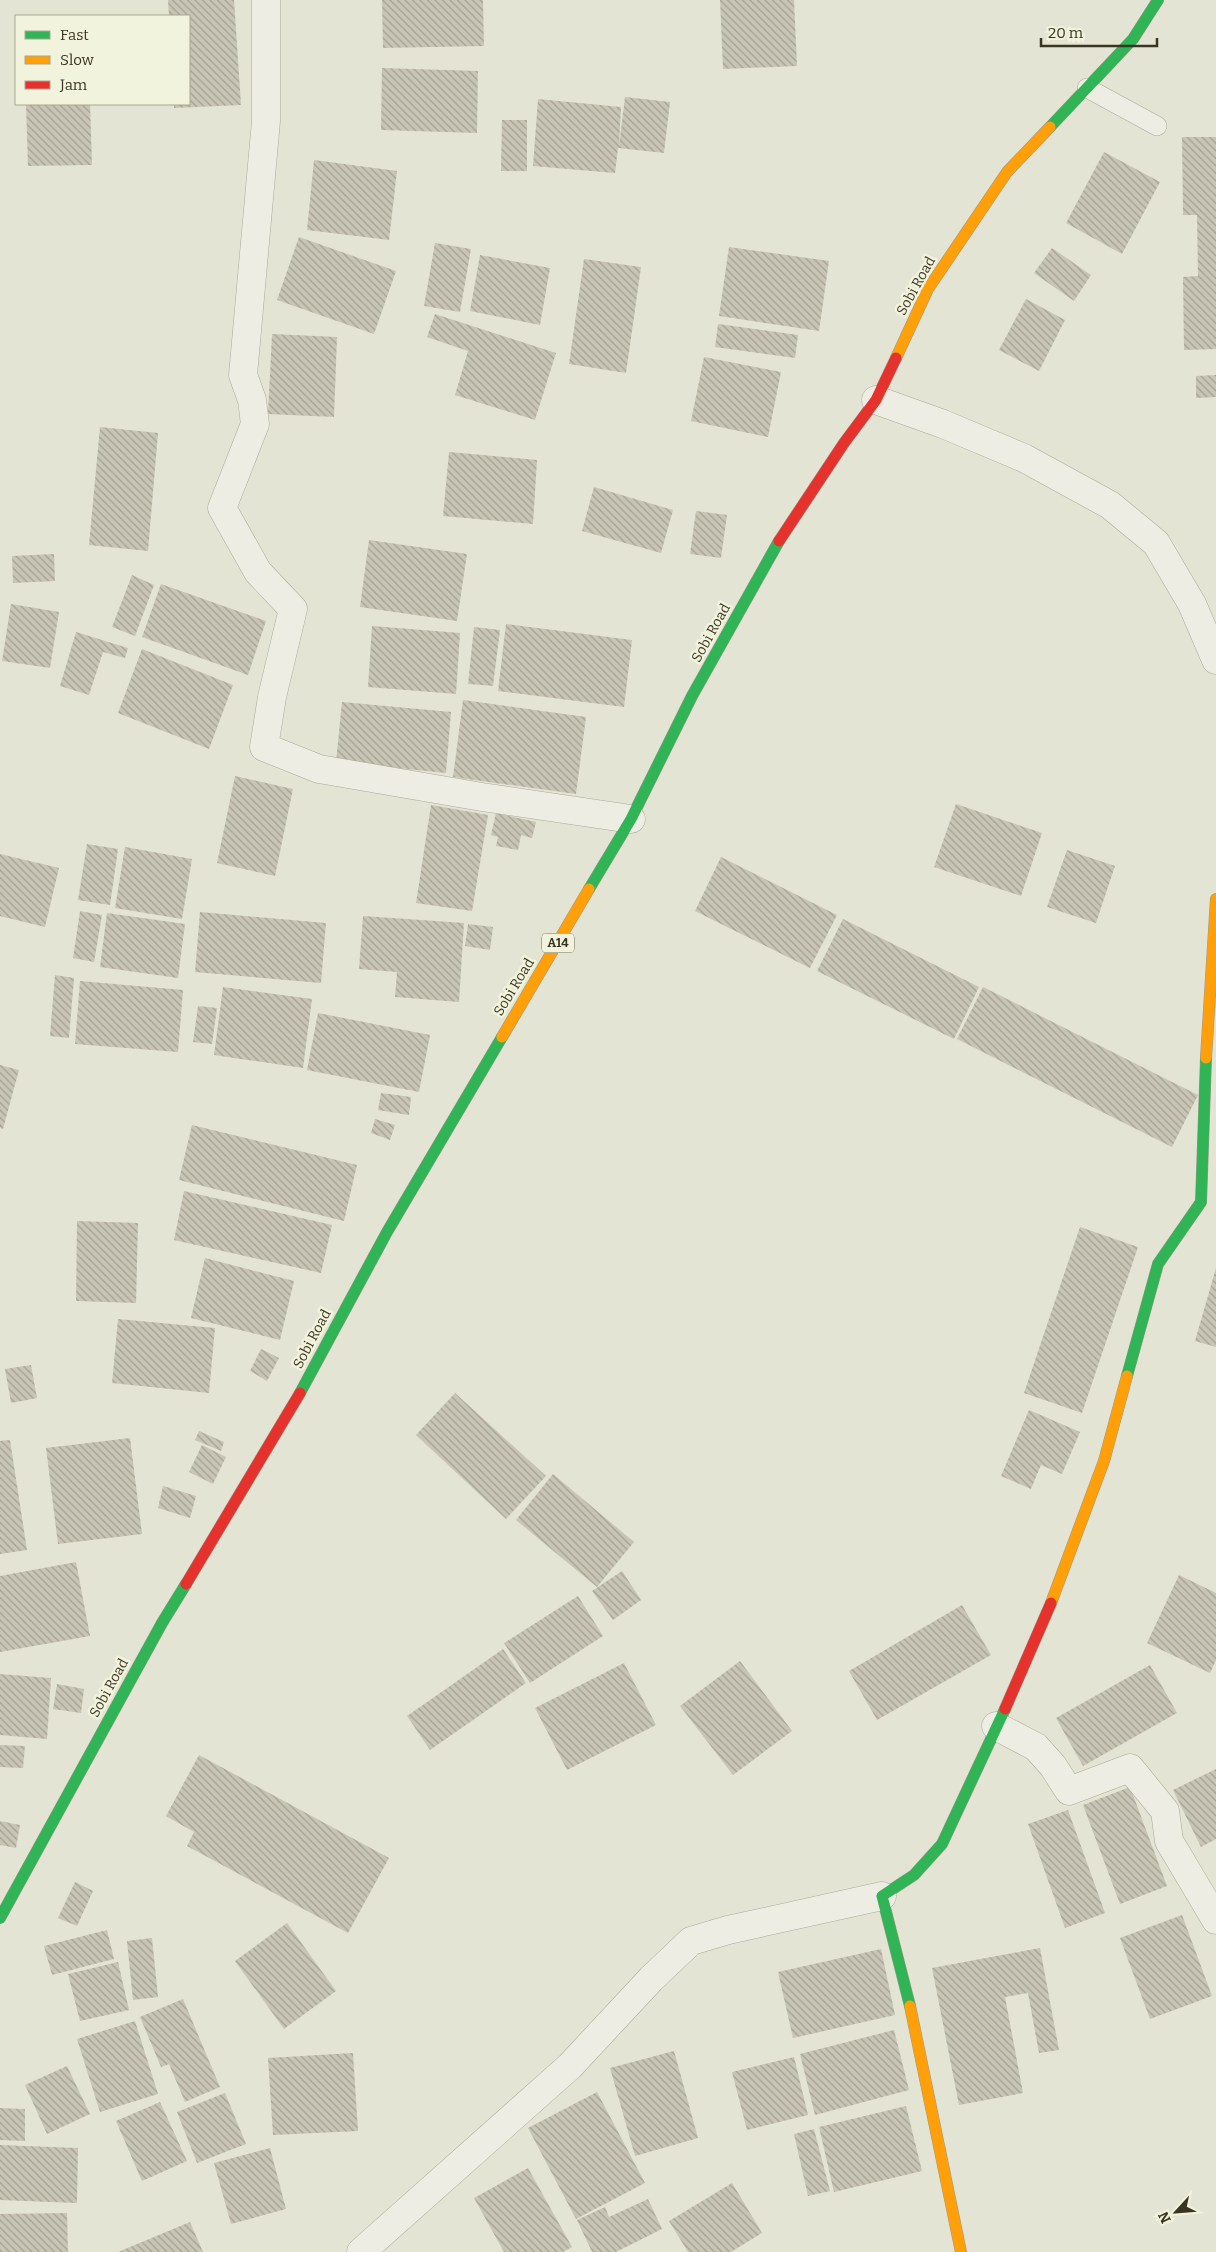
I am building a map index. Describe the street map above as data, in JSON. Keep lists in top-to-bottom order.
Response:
{
  "streets": {
    "main road": ["Sobi Road", "A14"]
  },
  "legend": ["Fast", "Slow", "Jam"],
  "scale_bar": "20 m",
  "north": "bottom left"
}
